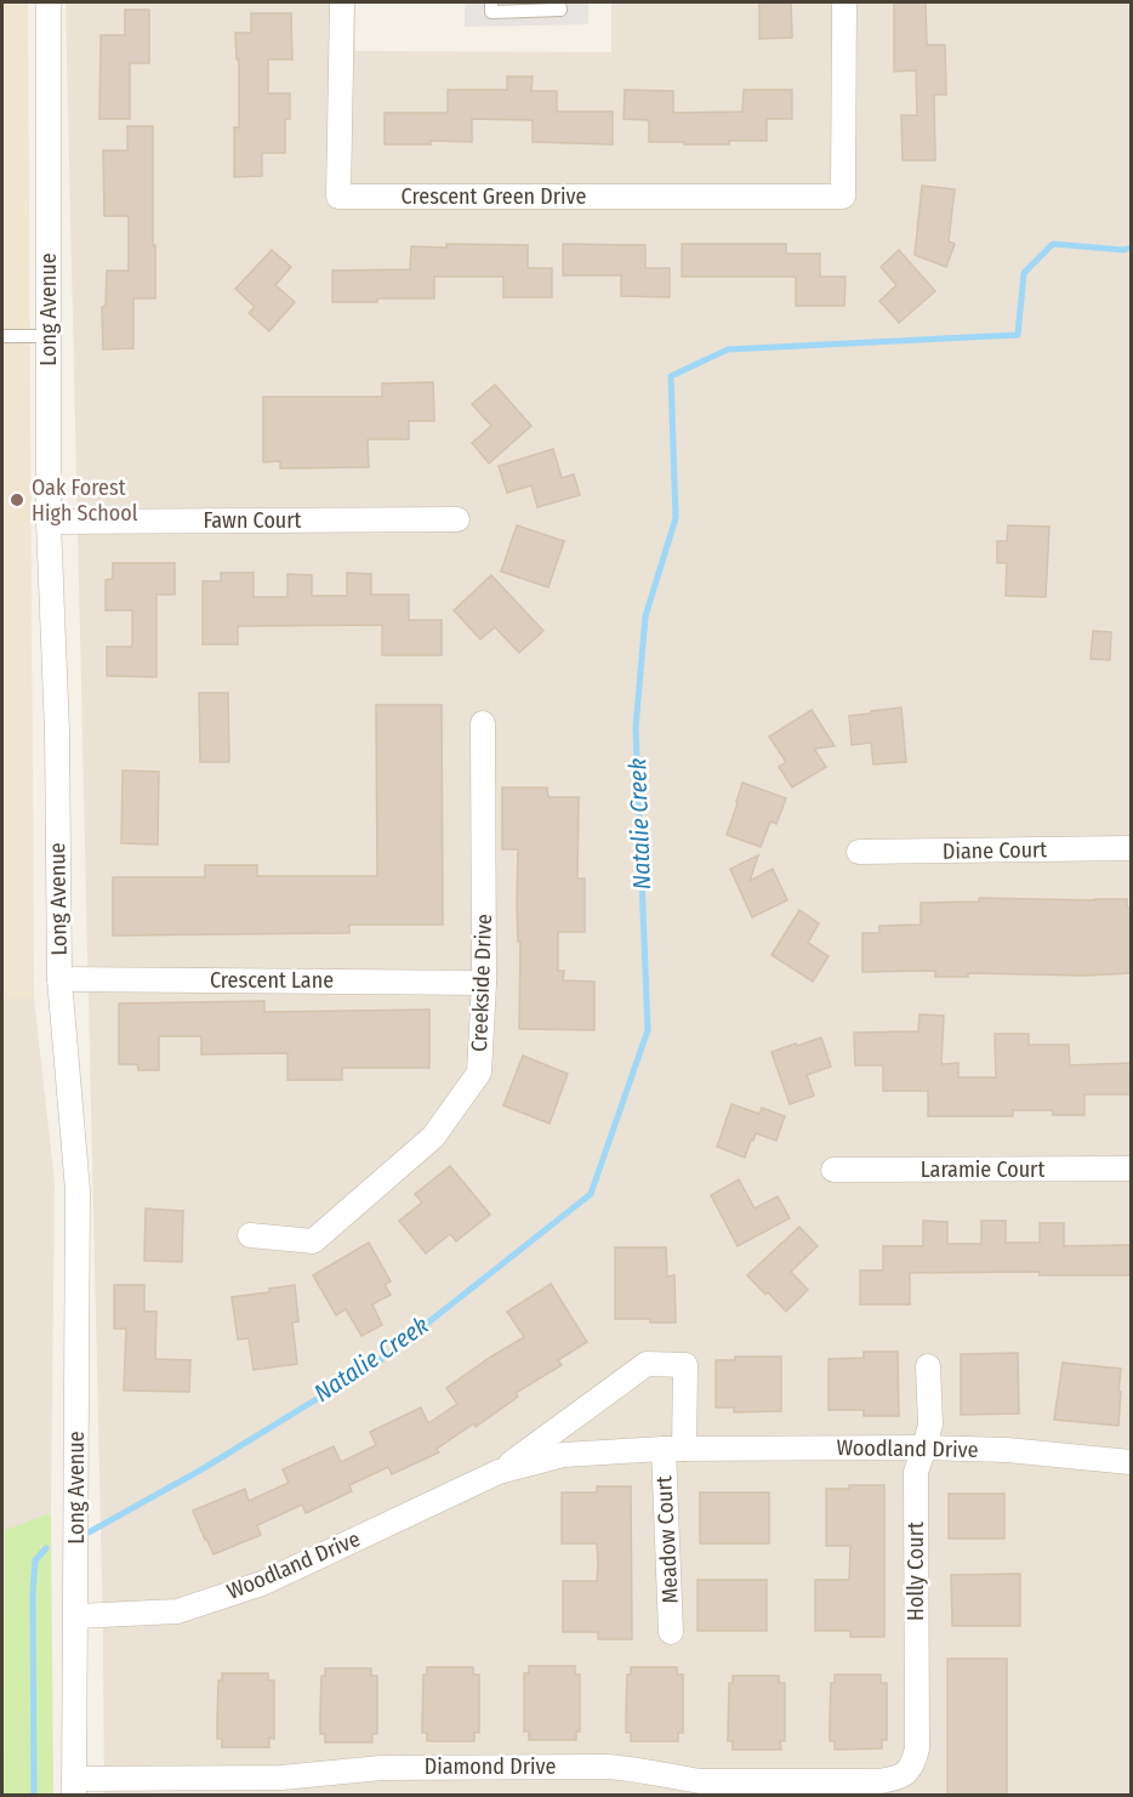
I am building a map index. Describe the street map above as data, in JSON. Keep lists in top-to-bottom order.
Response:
{
  "streets": {
    "street": [
      "Crescent Green Drive",
      "Long Avenue",
      "Fawn Court",
      "Diane Court",
      "Crescent Lane",
      "Creekside Drive",
      "Laramie Court",
      "Woodland Drive",
      "Meadow Court",
      "Holly Court",
      "Diamond Drive"
    ]
  },
  "crossings": [
    ["Long Avenue", "Fawn Court"],
    ["Long Avenue", "Crescent Lane"],
    ["Long Avenue", "Woodland Drive"],
    ["Long Avenue", "Diamond Drive"],
    ["Crescent Lane", "Creekside Drive"],
    ["Woodland Drive", "Meadow Court"],
    ["Woodland Drive", "Holly Court"],
    ["Holly Court", "Diamond Drive"]
  ],
  "water": ["Natalie Creek"],
  "places": ["Oak Forest High School"]
}
